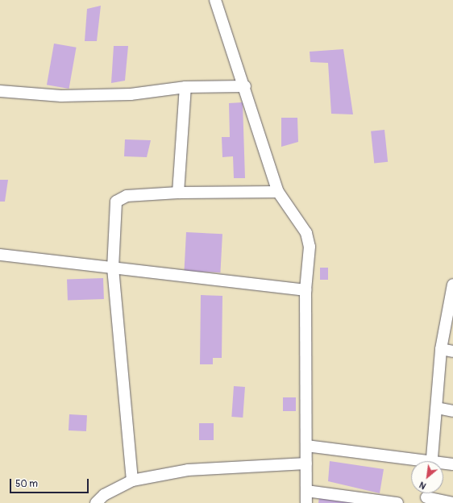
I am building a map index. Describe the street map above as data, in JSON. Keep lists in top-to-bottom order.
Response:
{
  "scale_bar": "50 m",
  "north": "bottom left"
}
